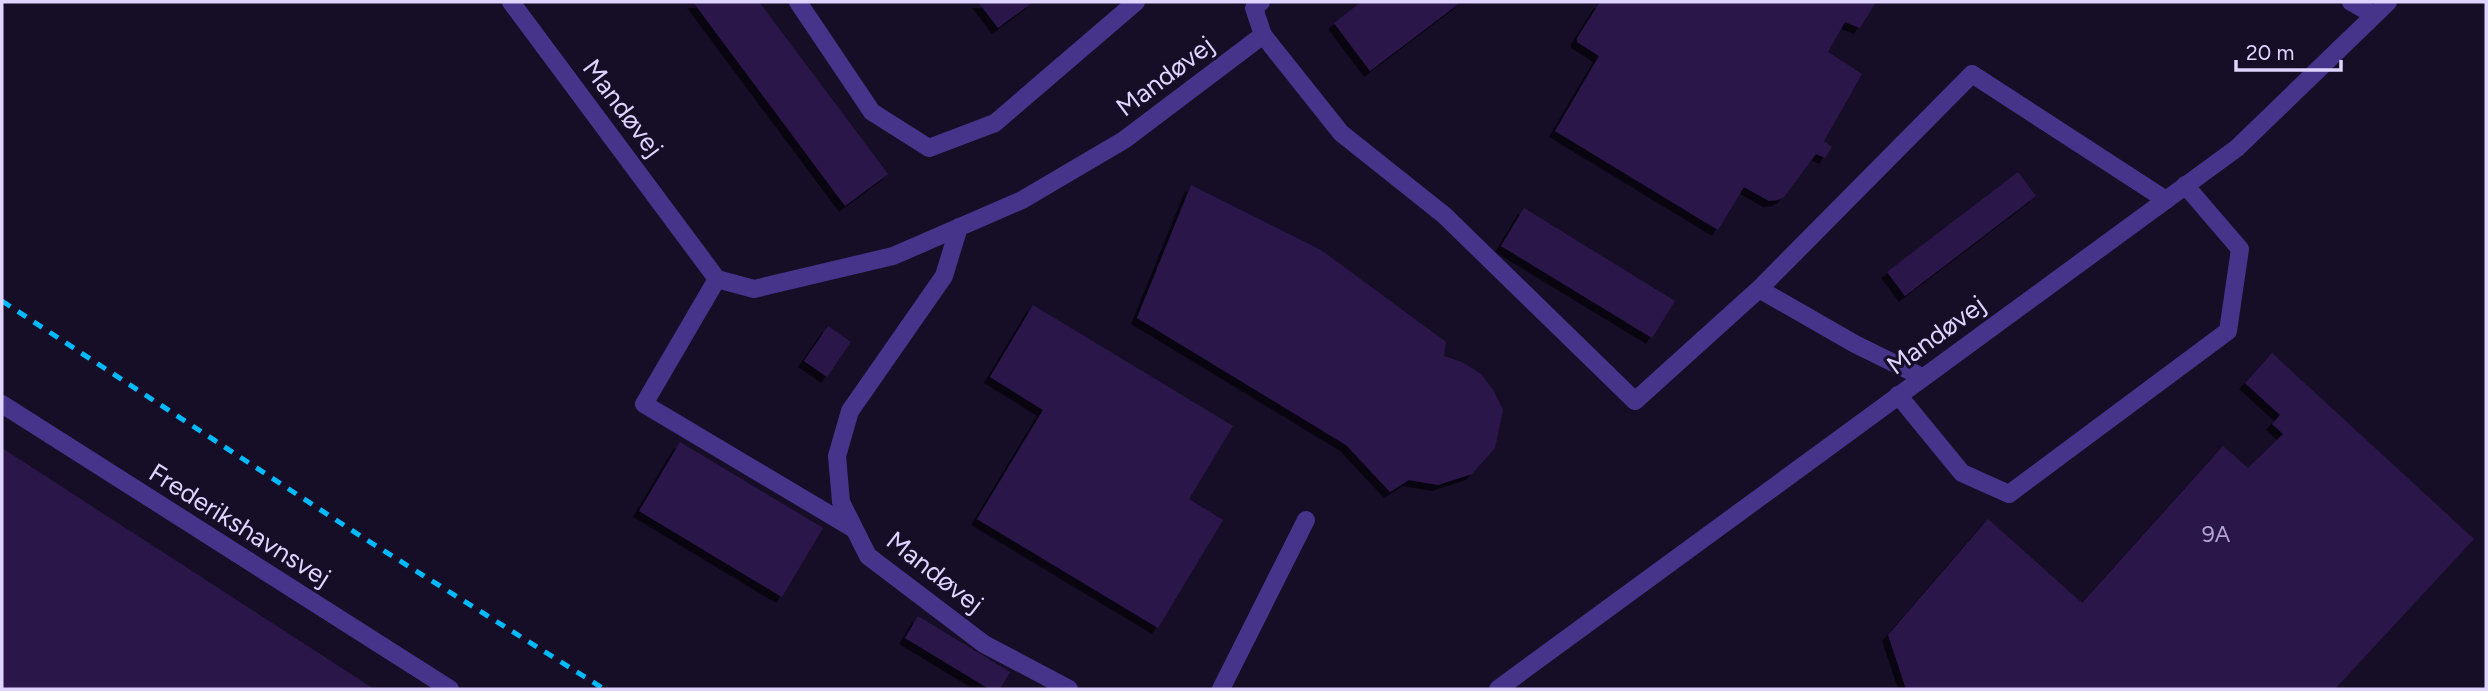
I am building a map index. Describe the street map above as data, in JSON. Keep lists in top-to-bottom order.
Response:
{
  "streets": {
    "street": ["Mandøvej", "Frederikshavnsvej"]
  },
  "house_numbers": ["9A"],
  "scale_bar": "20 m"
}
